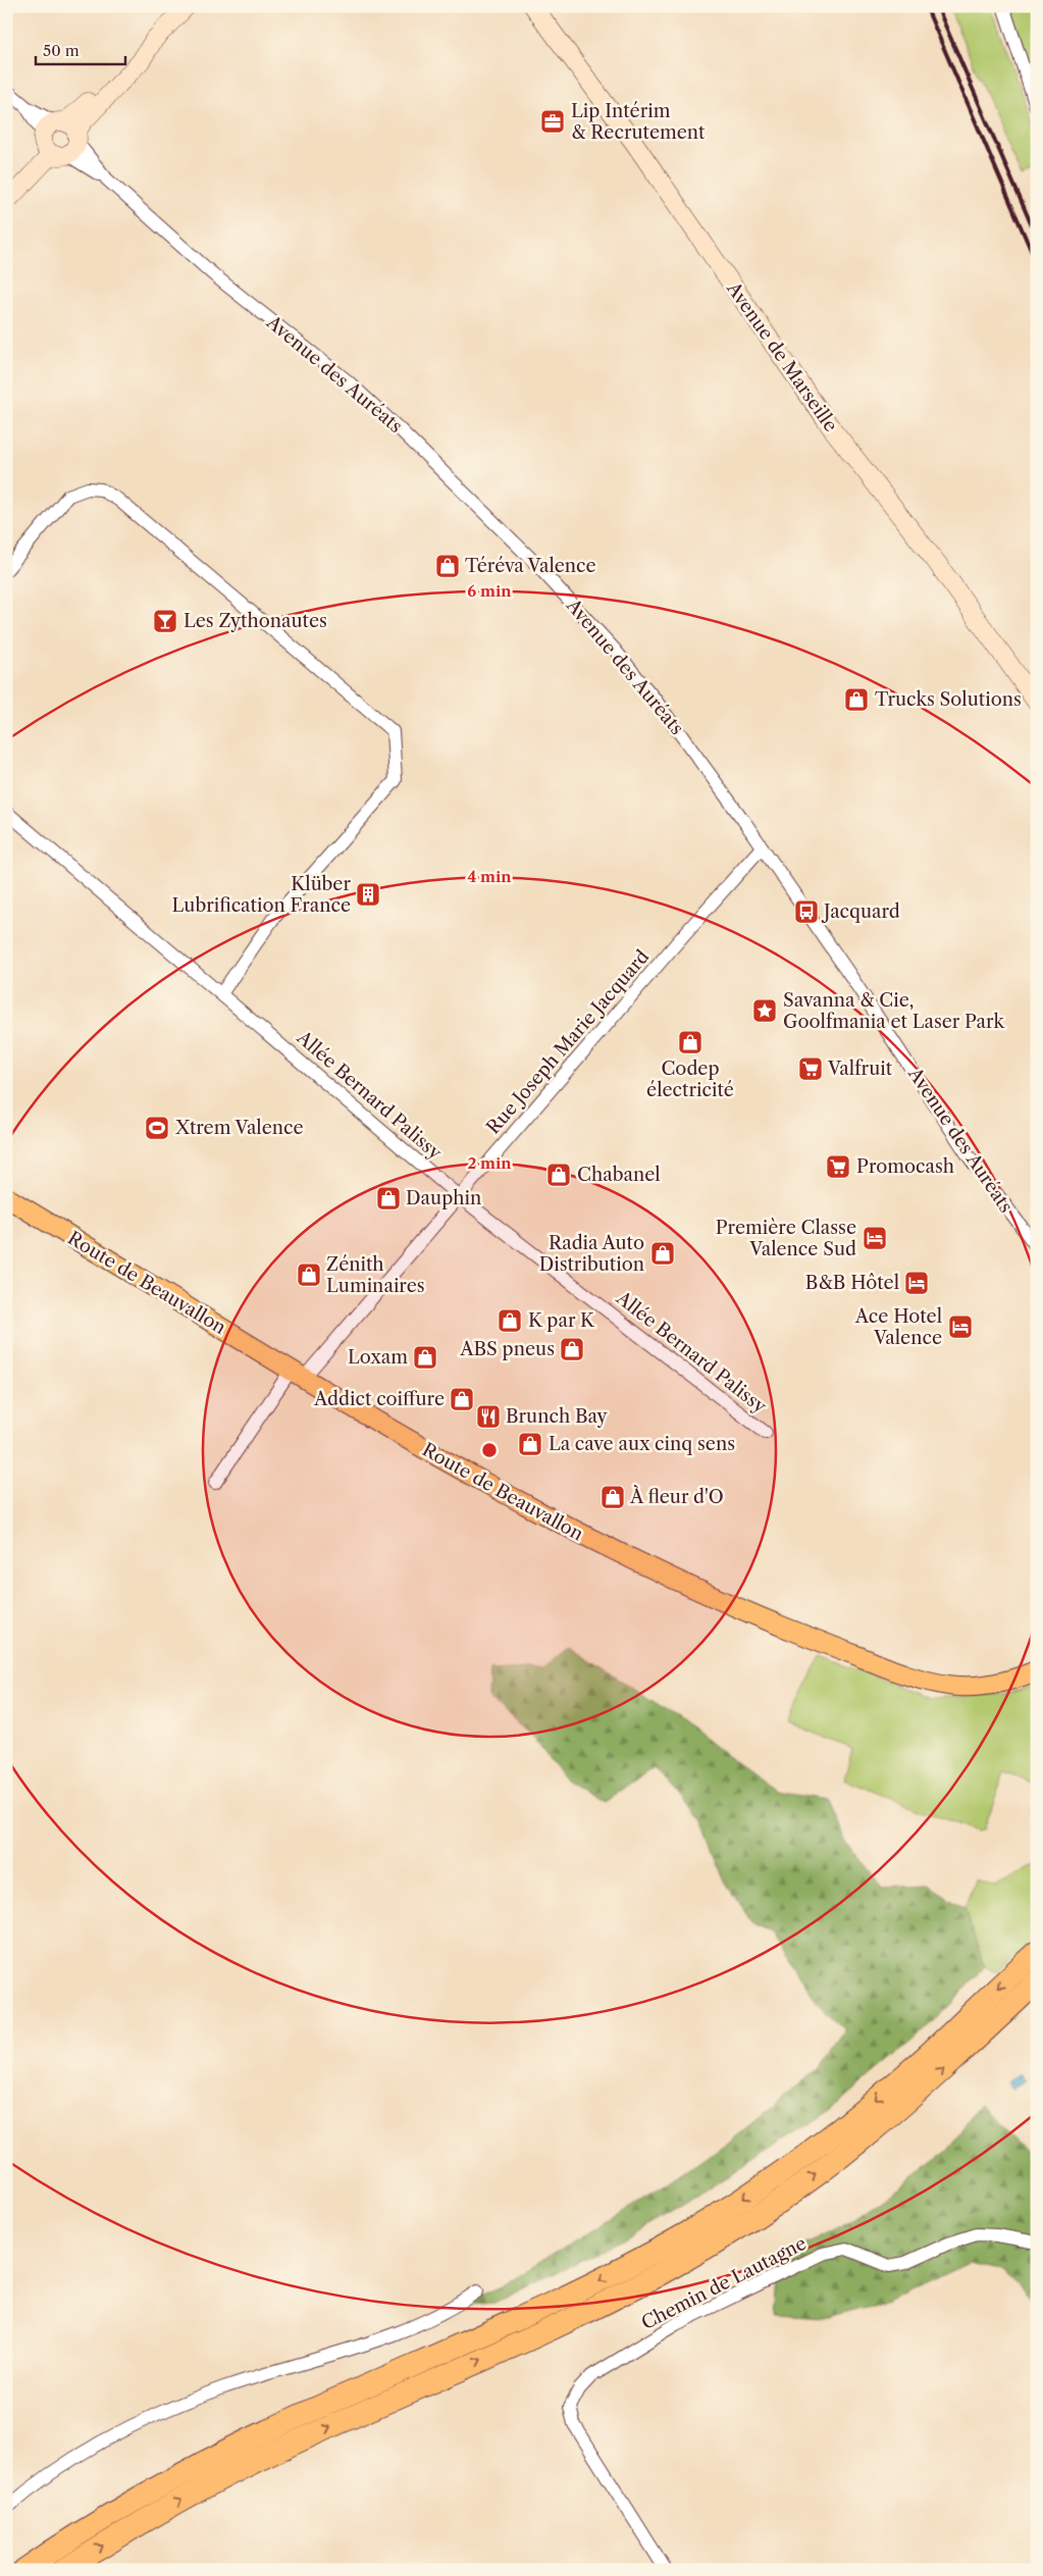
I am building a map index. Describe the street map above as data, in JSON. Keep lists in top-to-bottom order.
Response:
{
  "streets": {
    "main road": ["Avenue de Marseille", "Route de Beauvallon"],
    "street": [
      "Avenue des Auréats",
      "Rue Joseph Marie Jacquard",
      "Allée Bernard Palissy",
      "Chemin de Lautagne"
    ]
  },
  "crossings": [
    ["Avenue des Auréats", "Rue Joseph Marie Jacquard"],
    ["Rue Joseph Marie Jacquard", "Allée Bernard Palissy"],
    ["Rue Joseph Marie Jacquard", "Route de Beauvallon"]
  ],
  "places": {
    "office": ["Lip Intérim & Recrutement"],
    "shop": [
      "Téréva Valence",
      "Trucks Solutions",
      "Codep électricité",
      "Chabanel",
      "Dauphin",
      "Radia Auto Distribution",
      "Zénith Luminaires",
      "K par K",
      "ABS pneus",
      "Loxam",
      "Addict coiffure",
      "La cave aux cinq sens",
      "À fleur d'O"
    ],
    "bar": ["Les Zythonautes"],
    "building": ["Klüber Lubrification France"],
    "bus stop": ["Jacquard"],
    "place": ["Savanna & Cie, Goolfmania et Laser Park"],
    "supermarket": ["Valfruit", "Promocash"],
    "sports": ["Xtrem Valence"],
    "hotel": ["Première Classe Valence Sud", "B&B Hôtel", "Ace Hotel Valence"],
    "restaurant": ["Brunch Bay"]
  },
  "scale_bar": "50 m",
  "rings": ["6 min", "4 min", "2 min"]
}
